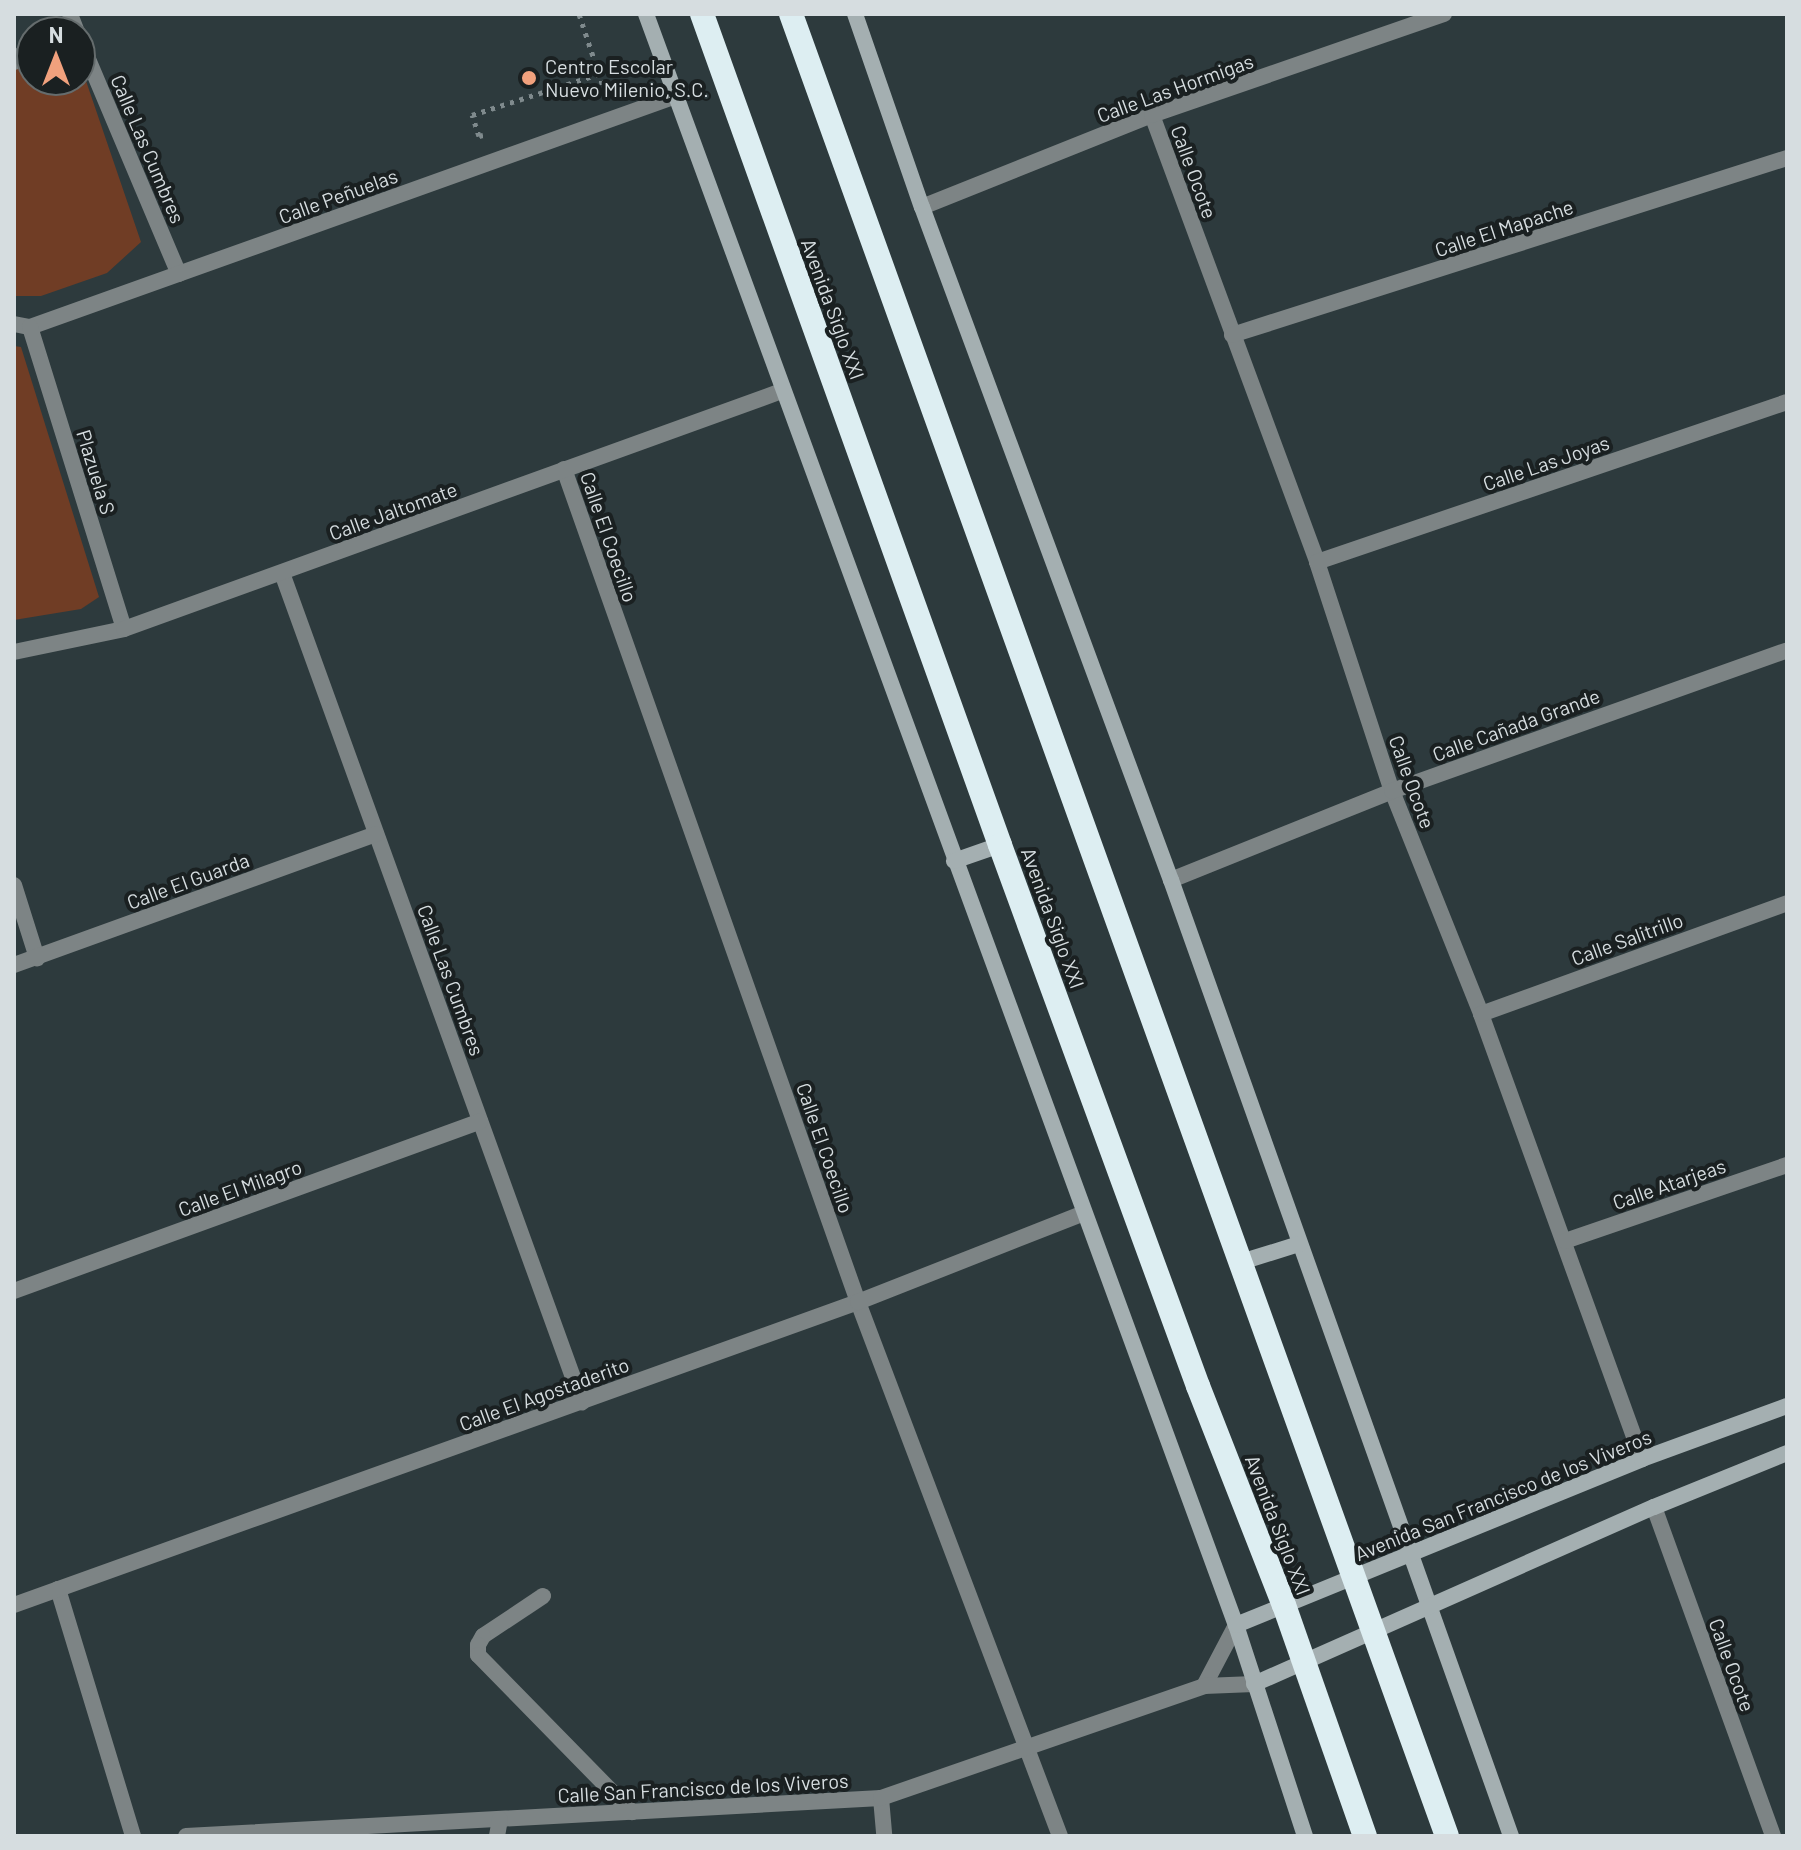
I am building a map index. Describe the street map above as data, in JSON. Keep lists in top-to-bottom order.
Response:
{
  "streets": {
    "highway": ["Avenida Siglo XXI"],
    "street": [
      "Calle Las Hormigas",
      "Calle Las Cumbres",
      "Calle Ocote",
      "Calle Peñuelas",
      "Calle El Mapache",
      "Calle Las Joyas",
      "Plazuela S",
      "Calle Jaltomate",
      "Calle El Coecillo",
      "Calle Cañada Grande",
      "Calle El Guarda",
      "Calle Salitrillo",
      "Calle Atarjeas",
      "Calle El Milagro",
      "Calle El Agostaderito",
      "Avenida San Francisco de los Viveros",
      "Calle San Francisco de los Viveros"
    ]
  },
  "crossings": [
    ["Calle Las Hormigas", "Calle Ocote"],
    ["Calle Las Cumbres", "Calle Peñuelas"],
    ["Calle Las Cumbres", "Calle Jaltomate"],
    ["Calle Las Cumbres", "Calle El Guarda"],
    ["Calle Las Cumbres", "Calle El Milagro"],
    ["Calle Las Cumbres", "Calle El Agostaderito"],
    ["Calle Ocote", "Calle El Mapache"],
    ["Calle Ocote", "Calle Las Joyas"],
    ["Calle Ocote", "Calle Cañada Grande"],
    ["Calle Ocote", "Calle Salitrillo"],
    ["Calle Ocote", "Calle Atarjeas"],
    ["Calle Ocote", "Avenida San Francisco de los Viveros"],
    ["Calle Peñuelas", "Plazuela S"],
    ["Avenida Siglo XXI", "Avenida San Francisco de los Viveros"],
    ["Plazuela S", "Calle Jaltomate"],
    ["Calle Jaltomate", "Calle El Coecillo"],
    ["Calle El Coecillo", "Calle El Agostaderito"],
    ["Calle El Coecillo", "Calle San Francisco de los Viveros"]
  ],
  "places": ["Centro Escolar Nuevo Milenio, S.C."],
  "north": "top"
}
